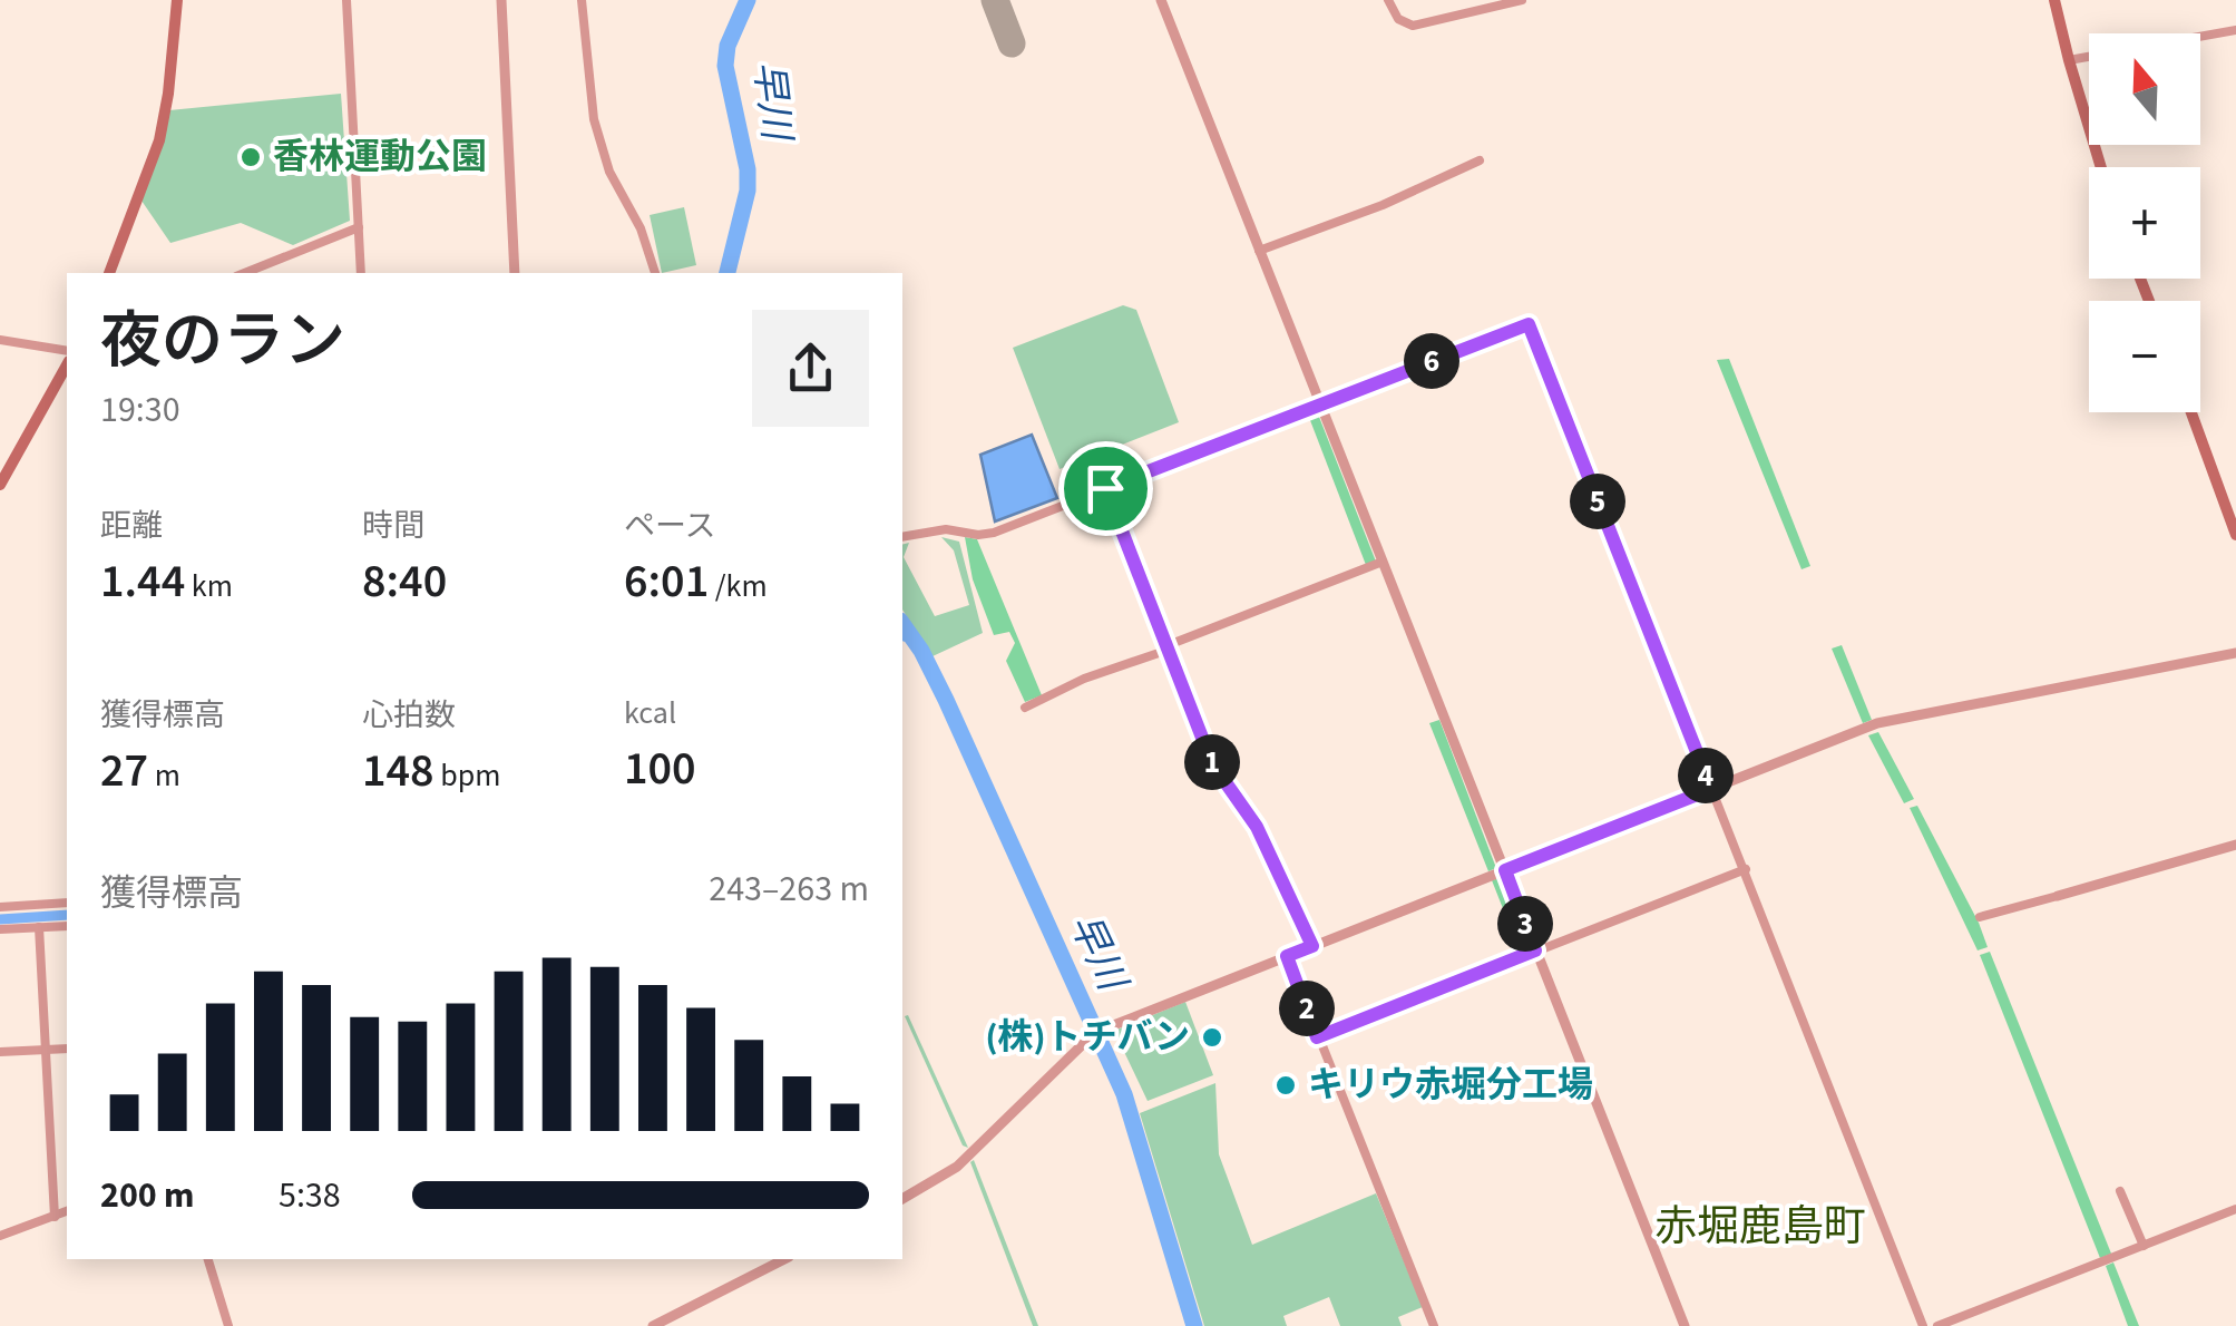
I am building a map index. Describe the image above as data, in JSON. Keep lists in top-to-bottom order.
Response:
{
  "districts": ["赤堀鹿島町"],
  "water": ["早川"],
  "places": ["香林運動公園", "(株)トチバン", "キリウ赤堀分工場"],
  "north": "top",
  "page": {
    "map_buttons": ["+", "−"],
    "heading": ["夜のラン", "19:30"],
    "pins": [
      "6",
      "5",
      "1",
      "4",
      "3",
      "2"
    ],
    "stats": [
      ["距離", "1.44 km"],
      ["時間", "8:40"],
      ["ペース", "6:01 /km"],
      ["獲得標高", "27 m"],
      ["心拍数", "148 bpm"],
      ["kcal", "100"]
    ],
    "chart": ["獲得標高", "243–263 m"],
    "list": [
      {
        "name": "200 m",
        "note": "5:38"
      }
    ]
  }
}
